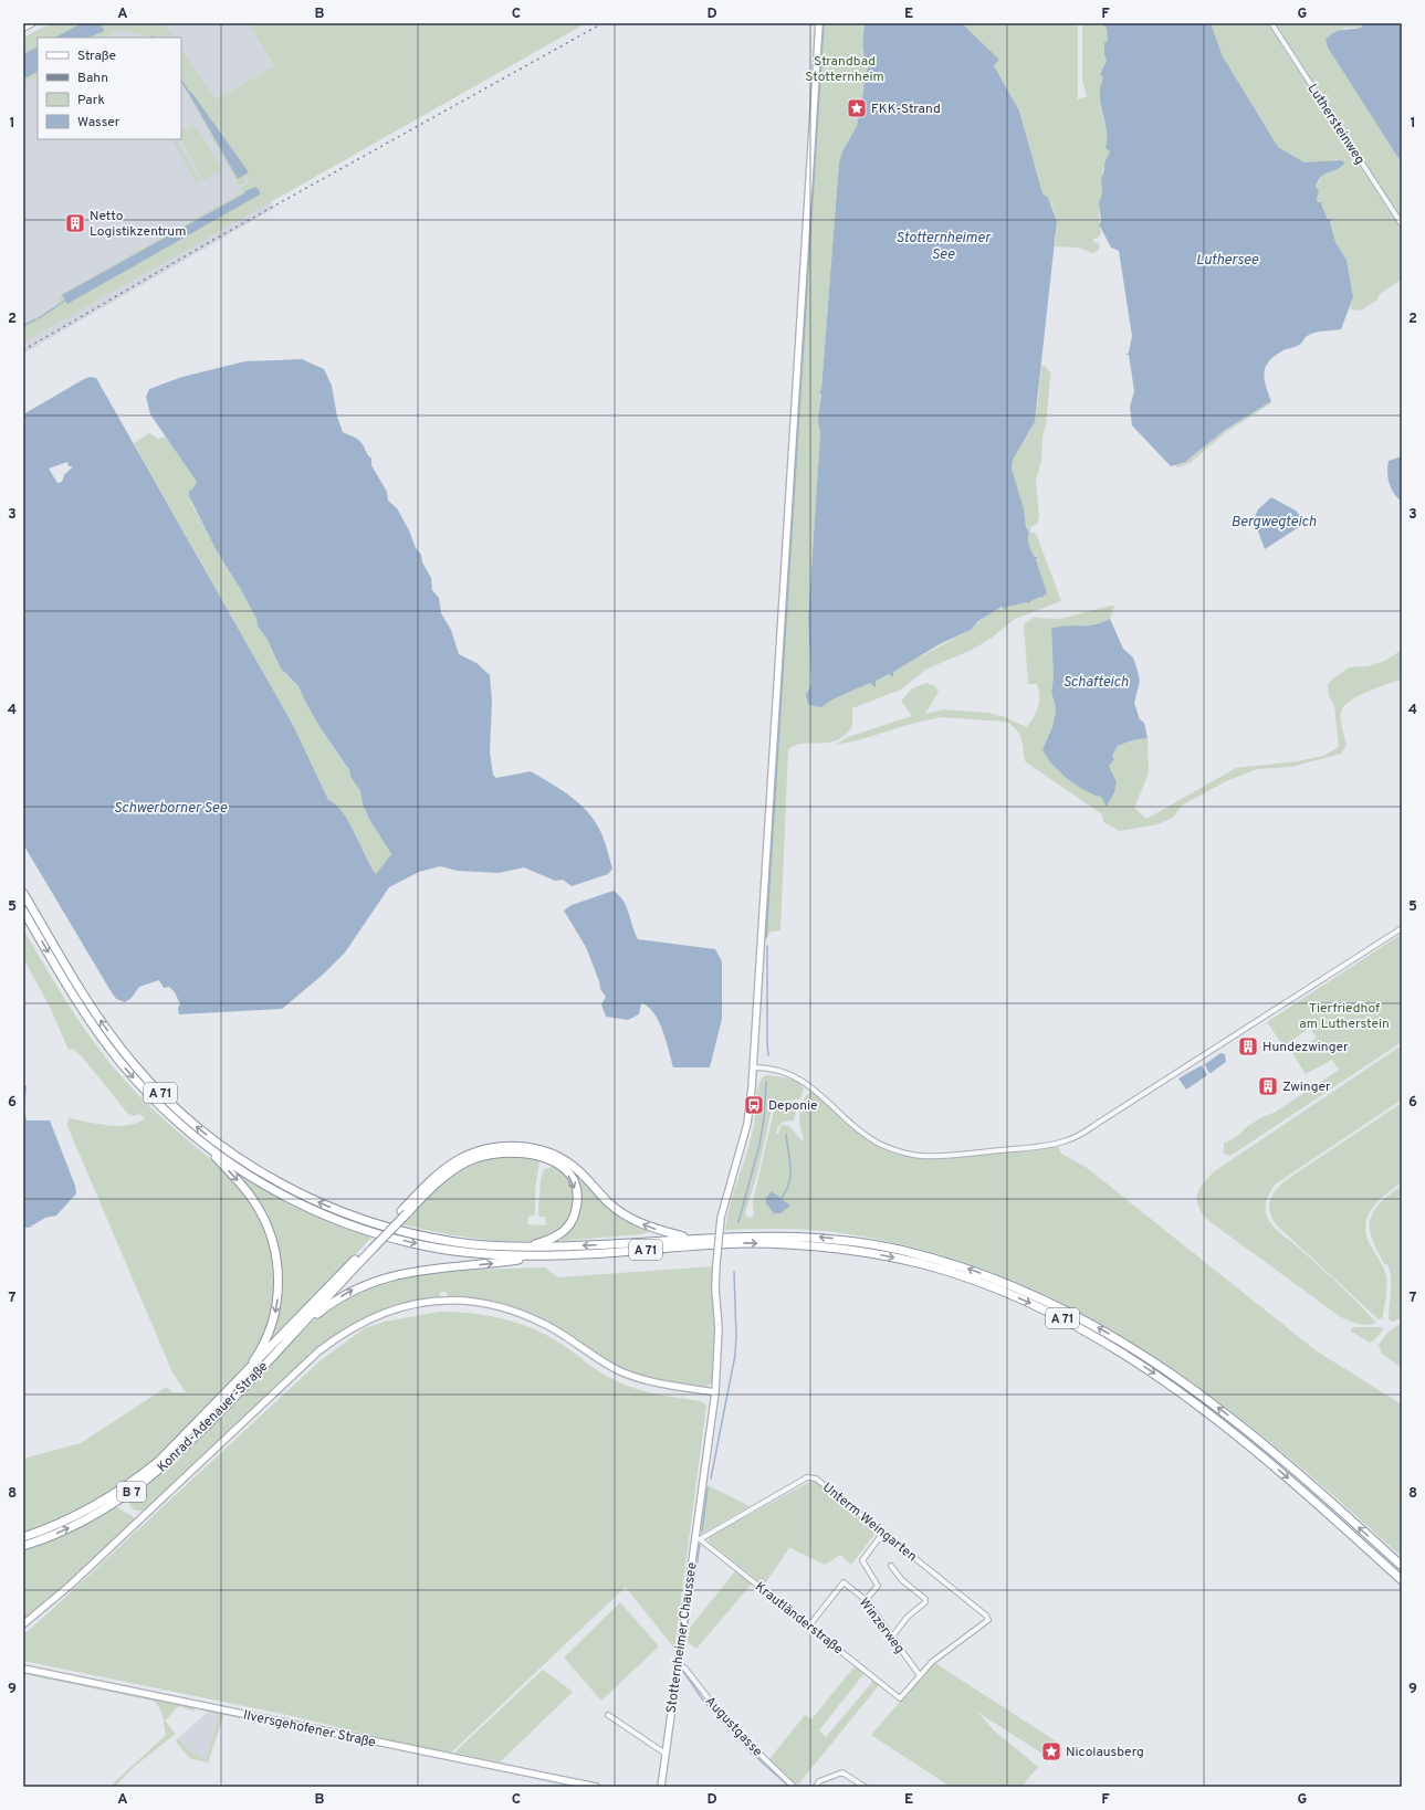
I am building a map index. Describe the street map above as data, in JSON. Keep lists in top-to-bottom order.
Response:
{
  "streets": {
    "highway": ["A 71", "Konrad-Adenauer-Straße", "B 7"],
    "street": [
      "Luthersteinweg",
      "Unterm Weingarten",
      "Krautländerstraße",
      "Winzerweg",
      "Stotternheimer Chaussee",
      "Augustgasse",
      "Ilversgehofener Straße"
    ]
  },
  "crossings": [
    ["Unterm Weingarten", "Krautländerstraße"],
    ["Unterm Weingarten", "Winzerweg"],
    ["Unterm Weingarten", "Stotternheimer Chaussee"],
    ["Krautländerstraße", "Winzerweg"],
    ["Krautländerstraße", "Stotternheimer Chaussee"],
    ["Stotternheimer Chaussee", "Augustgasse"]
  ],
  "water": [
    "Stotternheimer See",
    "Luthersee",
    "Bergwegteich",
    "Schafteich",
    "Schwerborner See"
  ],
  "parks": ["Strandbad Stotternheim", "Tierfriedhof am Lutherstein"],
  "places": {
    "place": ["FKK-Strand", "Nicolausberg"],
    "building": ["Netto Logistikzentrum", "Hundezwinger", "Zwinger"],
    "bus stop": ["Deponie"]
  },
  "legend": [
    "Straße",
    "Bahn",
    "Park",
    "Wasser"
  ],
  "grid": {
    "columns": [
      "A",
      "B",
      "C",
      "D",
      "E",
      "F",
      "G"
    ],
    "rows": [
      "1",
      "2",
      "3",
      "4",
      "5",
      "6",
      "7",
      "8",
      "9"
    ]
  }
}
